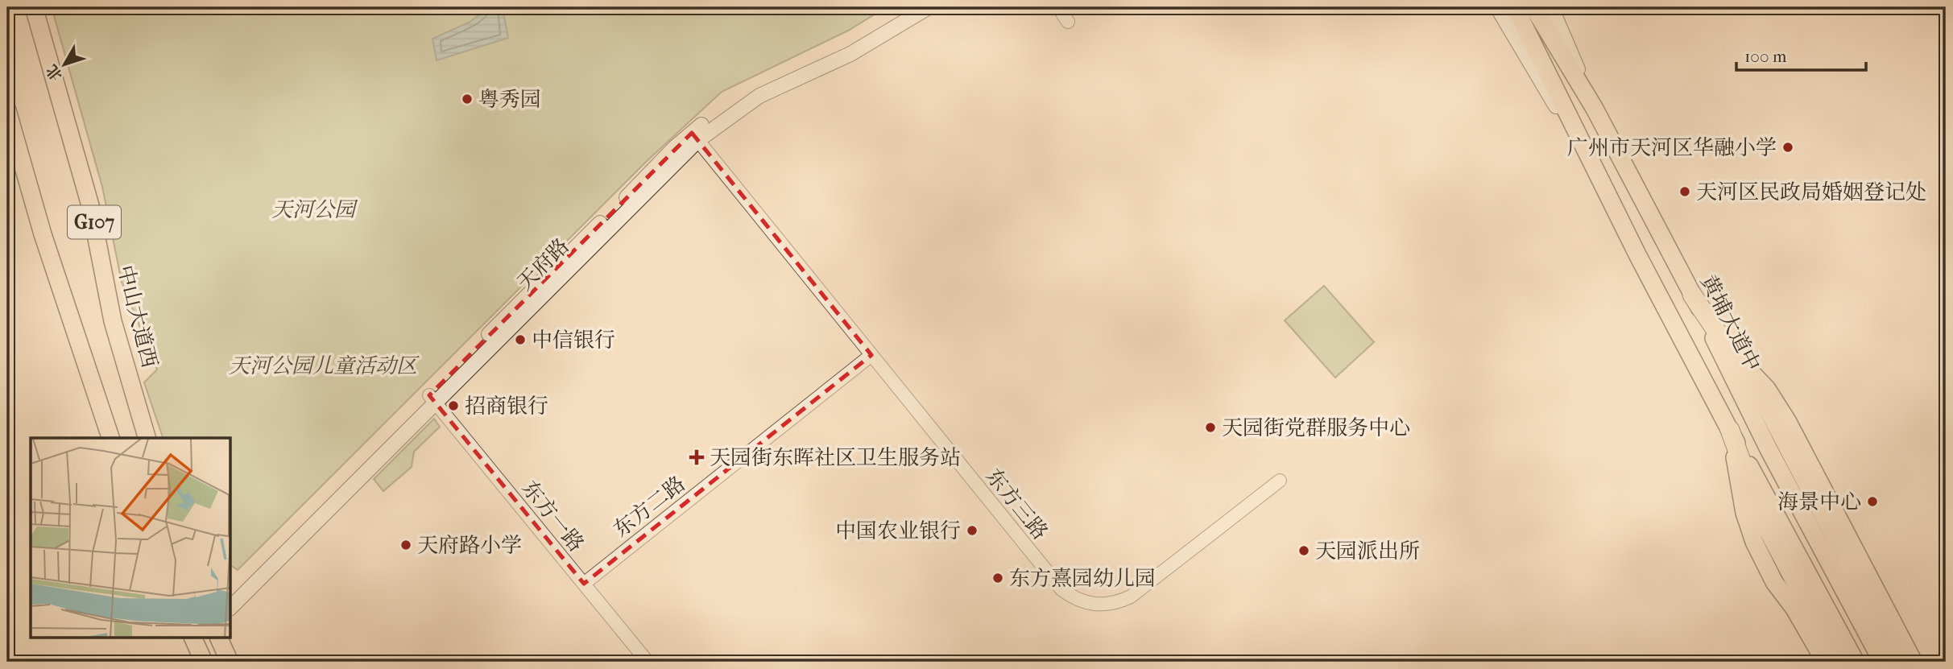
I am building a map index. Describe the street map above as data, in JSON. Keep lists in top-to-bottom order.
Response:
{
  "streets": {
    "main road": [
      "G107",
      "天府路",
      "中山大道西",
      "黄埔大道中"
    ],
    "street": ["东方三路", "东方二路", "东方一路"]
  },
  "crossings": [
    ["天府路", "东方三路"],
    ["天府路", "东方一路"],
    ["东方三路", "东方二路"],
    ["东方二路", "东方一路"]
  ],
  "parks": ["天河公园", "天河公园儿童活动区"],
  "places": {
    "other": [
      "粤秀园",
      "广州市天河区华融小学",
      "天河区民政局婚姻登记处",
      "中信银行",
      "招商银行",
      "天园街党群服务中心",
      "海景中心",
      "中国农业银行",
      "天府路小学",
      "天园派出所",
      "东方熹园幼儿园"
    ],
    "health": ["天园街东晖社区卫生服务站"]
  },
  "scale_bar": "100 m",
  "north": "bottom left"
}
